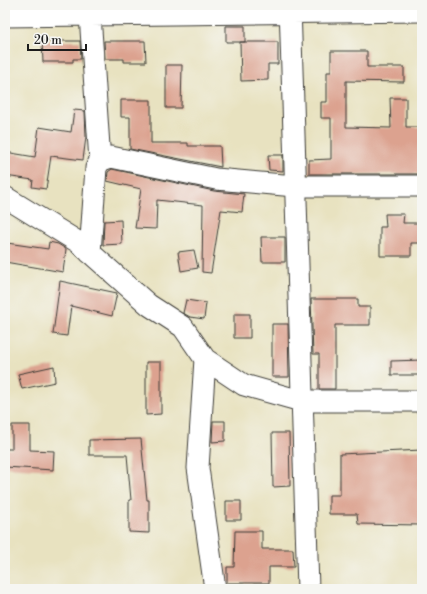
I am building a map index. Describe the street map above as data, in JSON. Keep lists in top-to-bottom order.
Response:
{
  "scale_bar": "20 m"
}
